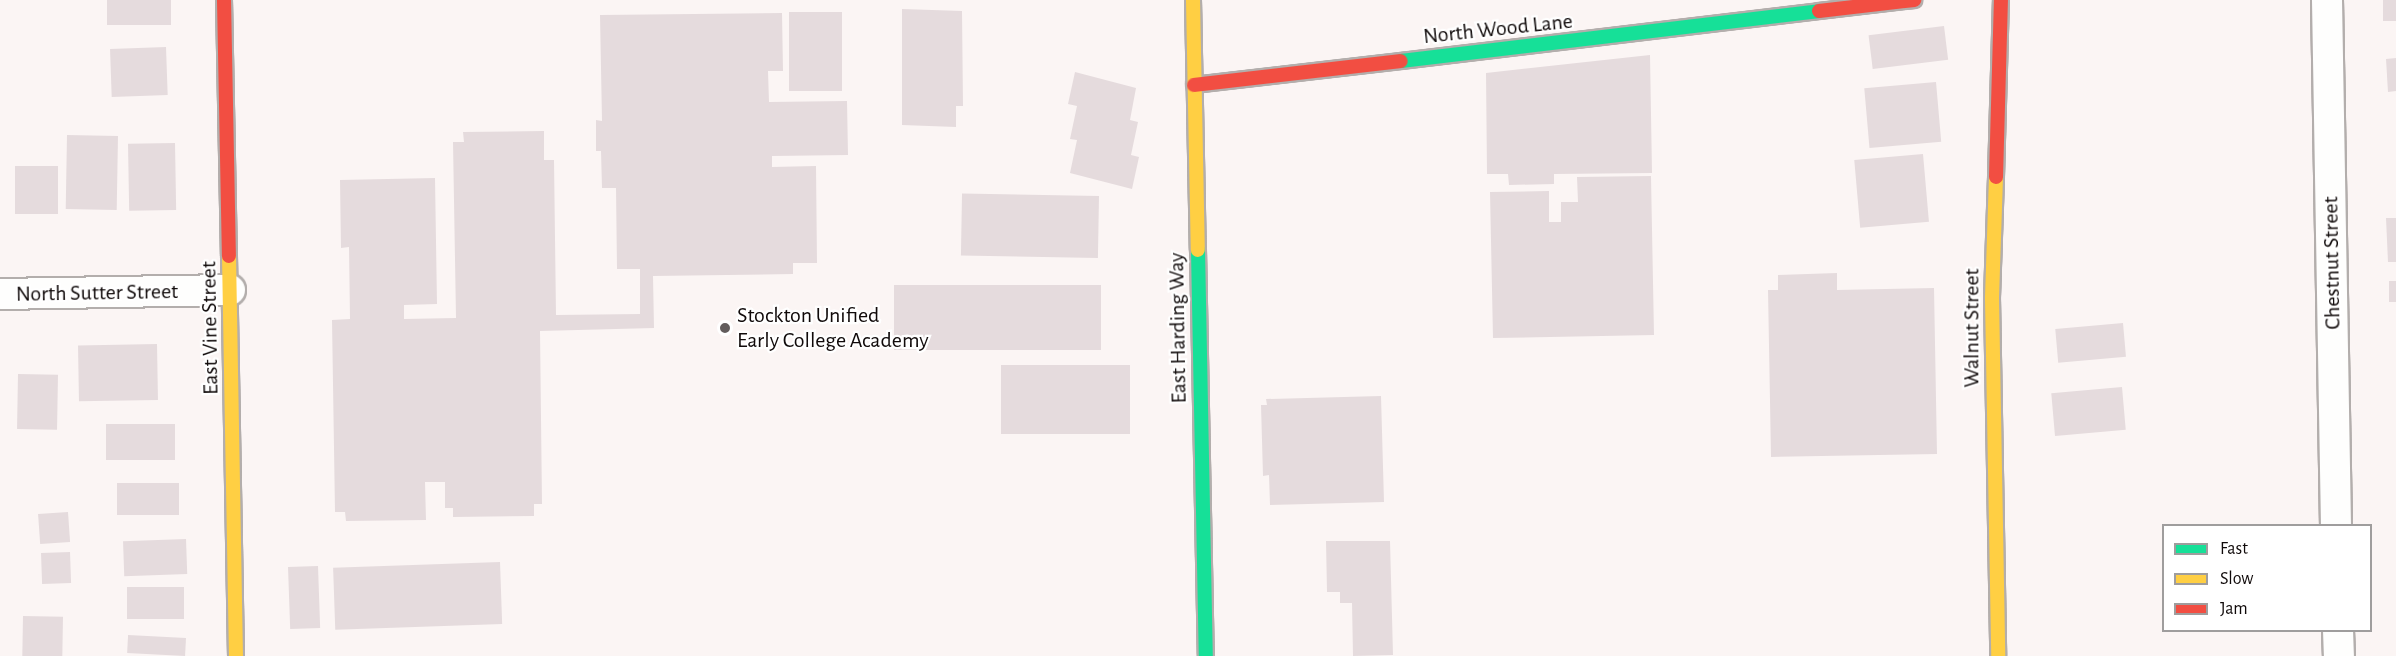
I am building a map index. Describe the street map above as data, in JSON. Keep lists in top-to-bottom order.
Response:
{
  "streets": {
    "street": [
      "North Wood Lane",
      "Chestnut Street",
      "North Sutter Street",
      "East Vine Street",
      "East Harding Way",
      "Walnut Street"
    ]
  },
  "crossings": [
    ["North Wood Lane", "East Harding Way"],
    ["North Sutter Street", "East Vine Street"]
  ],
  "places": ["Stockton Unified Early College Academy"],
  "legend": ["Fast", "Slow", "Jam"]
}
